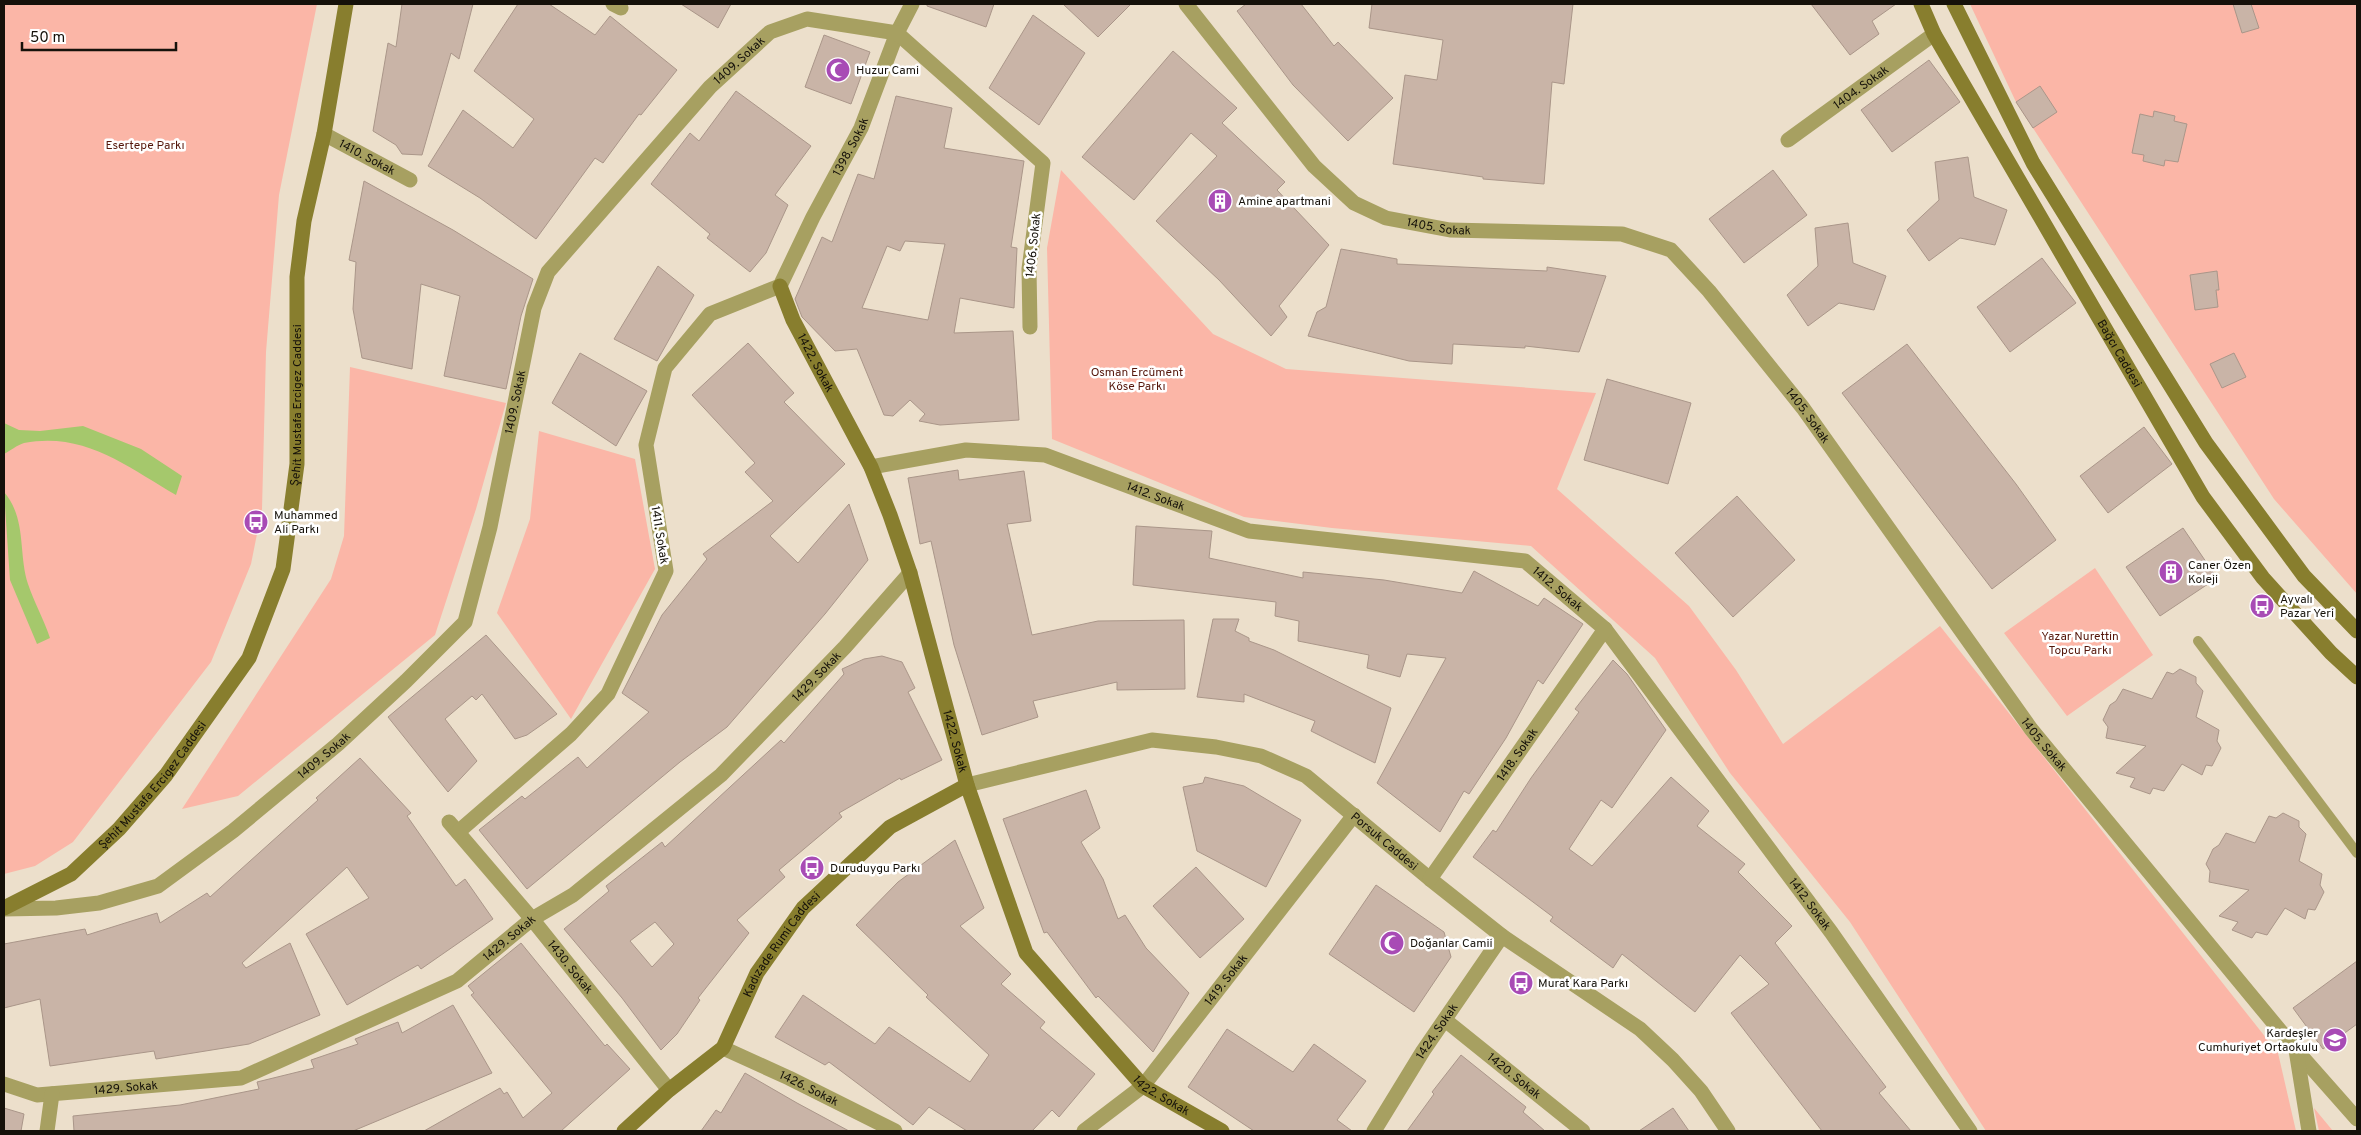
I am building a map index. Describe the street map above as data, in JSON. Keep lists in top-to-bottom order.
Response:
{
  "streets": {
    "main road": [
      "Bağcı Caddesi",
      "1422. Sokak",
      "Şehit Mustafa Ercigez Caddesi",
      "Kadızade Rumi Caddesi"
    ],
    "street": [
      "1409. Sokak",
      "1404. Sokak",
      "1398. Sokak",
      "1410. Sokak",
      "1405. Sokak",
      "1406. Sokak",
      "1412. Sokak",
      "1411. Sokak",
      "1429. Sokak",
      "1418. Sokak",
      "Porsuk Caddesi",
      "1430. Sokak",
      "1419. Sokak",
      "1424. Sokak",
      "1420. Sokak",
      "1426. Sokak"
    ]
  },
  "crossings": [
    ["1409. Sokak", "1398. Sokak"],
    ["1409. Sokak", "1406. Sokak"],
    ["1409. Sokak", "Şehit Mustafa Ercigez Caddesi"],
    ["1404. Sokak", "Bağcı Caddesi"],
    ["1398. Sokak", "1406. Sokak"],
    ["1398. Sokak", "1422. Sokak"],
    ["1398. Sokak", "1411. Sokak"],
    ["1410. Sokak", "Şehit Mustafa Ercigez Caddesi"],
    ["1422. Sokak", "1412. Sokak"],
    ["1422. Sokak", "1411. Sokak"],
    ["1422. Sokak", "1429. Sokak"],
    ["1422. Sokak", "Porsuk Caddesi"],
    ["1422. Sokak", "Kadızade Rumi Caddesi"],
    ["1422. Sokak", "1419. Sokak"],
    ["1412. Sokak", "1418. Sokak"],
    ["1411. Sokak", "1430. Sokak"],
    ["1429. Sokak", "1430. Sokak"],
    ["1418. Sokak", "Porsuk Caddesi"],
    ["Porsuk Caddesi", "Kadızade Rumi Caddesi"],
    ["Porsuk Caddesi", "1419. Sokak"],
    ["Porsuk Caddesi", "1424. Sokak"],
    ["Kadızade Rumi Caddesi", "1430. Sokak"],
    ["Kadızade Rumi Caddesi", "1426. Sokak"],
    ["1424. Sokak", "1420. Sokak"]
  ],
  "parks": ["Esertepe Parkı", "Osman Ercüment Köse Parkı", "Yazar Nurettin Topcu Parkı"],
  "places": {
    "mosque": ["Huzur Cami", "Doğanlar Camii"],
    "building": ["Amine apartmani", "Caner Özen Koleji"],
    "bus stop": [
      "Muhammed Ali Parkı",
      "Ayvalı Pazar Yeri",
      "Duruduygu Parkı",
      "Murat Kara Parkı"
    ],
    "school or university": ["Kardeşler Cumhuriyet Ortaokulu"]
  },
  "scale_bar": "50 m"
}
